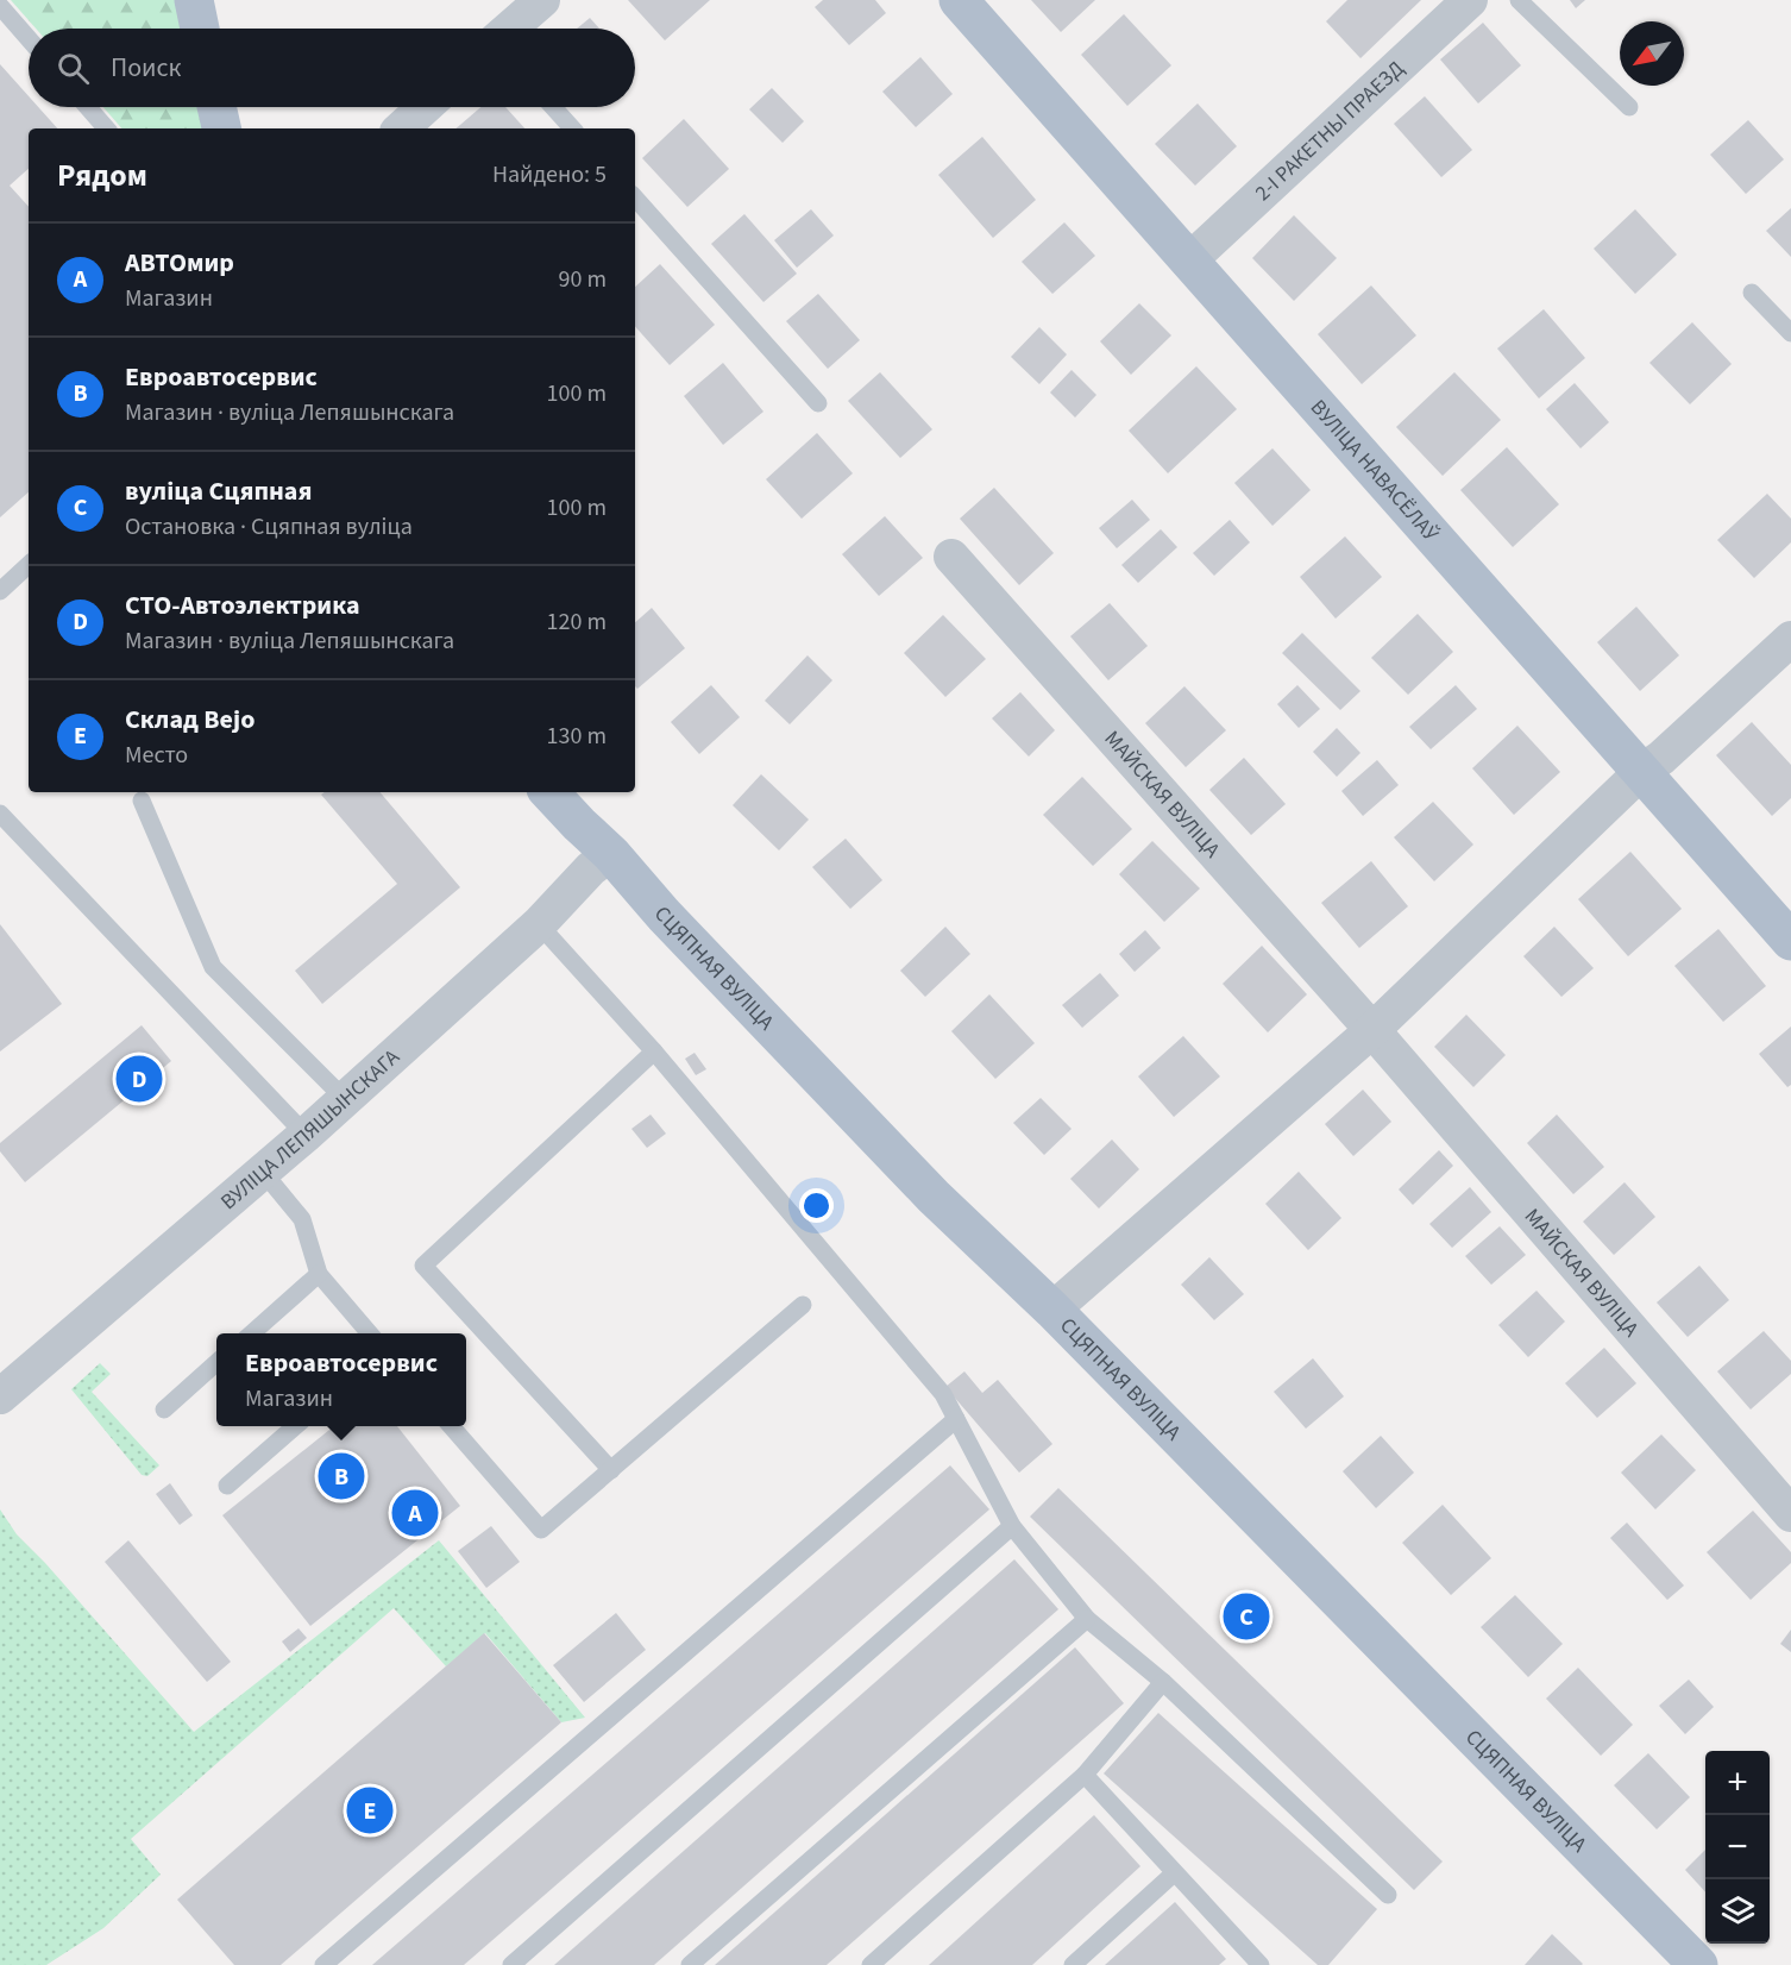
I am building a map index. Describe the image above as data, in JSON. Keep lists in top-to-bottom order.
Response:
{
  "streets": {
    "main road": ["ВУЛІЦА НАВАСЁЛАЎ", "СЦЯПНАЯ ВУЛІЦА"],
    "street": ["2-І РАКЕТНЫ ПРАЕЗД", "МАЙСКАЯ ВУЛІЦА", "ВУЛІЦА ЛЕПЯШЫНСКАГА"]
  },
  "crossings": [
    ["2-І РАКЕТНЫ ПРАЕЗД", "ВУЛІЦА НАВАСЁЛАЎ"],
    ["СЦЯПНАЯ ВУЛІЦА", "ВУЛІЦА ЛЕПЯШЫНСКАГА"]
  ],
  "north": "bottom left",
  "page": {
    "search": "Поиск",
    "heading": ["Рядом", "Найдено: 5"],
    "list": [
      {
        "mark": "A",
        "name": "АВТОмир",
        "note": "Магазин",
        "value": "90 m"
      },
      {
        "mark": "B",
        "name": "Евроавтосервис",
        "note": "Магазин · вуліца Лепяшынскага",
        "value": "100 m"
      },
      {
        "mark": "C",
        "name": "вуліца Сцяпная",
        "note": "Остановка · Сцяпная вуліца",
        "value": "100 m"
      },
      {
        "mark": "D",
        "name": "СТО-Автоэлектрика",
        "note": "Магазин · вуліца Лепяшынскага",
        "value": "120 m"
      },
      {
        "mark": "E",
        "name": "Склад Bejo",
        "note": "Место",
        "value": "130 m"
      }
    ],
    "pins": [
      "D",
      "B",
      "A",
      "C",
      "E"
    ],
    "popup": ["Евроавтосервис", "Магазин"],
    "map_buttons": ["+", "−"]
  }
}
